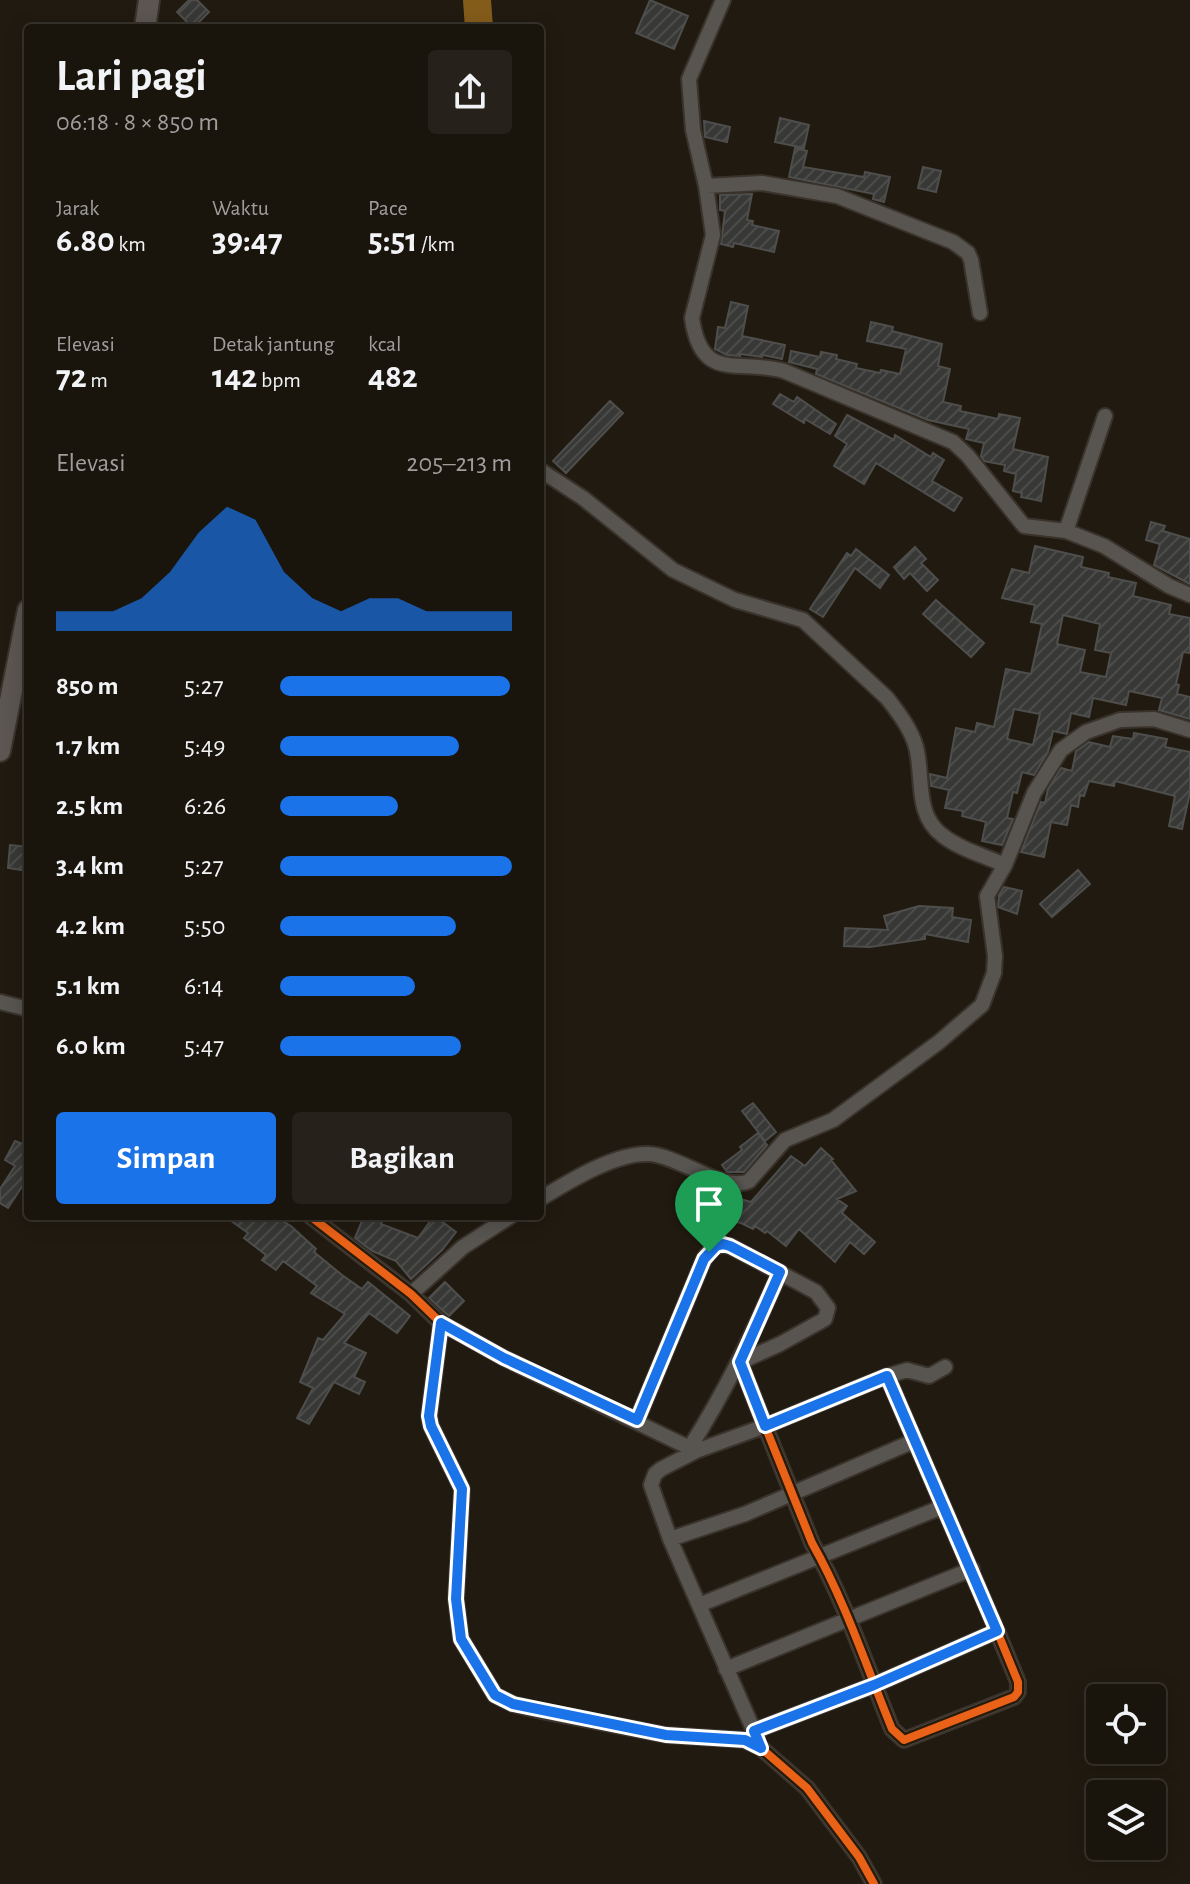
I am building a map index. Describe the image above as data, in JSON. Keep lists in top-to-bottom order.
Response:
{
  "page": {
    "heading": ["Lari pagi", "06:18 · 8 × 850 m"],
    "stats": [
      ["Jarak", "6.80 km"],
      ["Waktu", "39:47"],
      ["Pace", "5:51 /km"],
      ["Elevasi", "72 m"],
      ["Detak jantung", "142 bpm"],
      ["kcal", "482"]
    ],
    "chart": ["Elevasi", "205–213 m"],
    "list": [
      {
        "name": "850 m",
        "note": "5:27"
      },
      {
        "name": "1.7 km",
        "note": "5:49"
      },
      {
        "name": "2.5 km",
        "note": "6:26"
      },
      {
        "name": "3.4 km",
        "note": "5:27"
      },
      {
        "name": "4.2 km",
        "note": "5:50"
      },
      {
        "name": "5.1 km",
        "note": "6:14"
      },
      {
        "name": "6.0 km",
        "note": "5:47"
      }
    ],
    "buttons": ["Simpan", "Bagikan"]
  }
}
